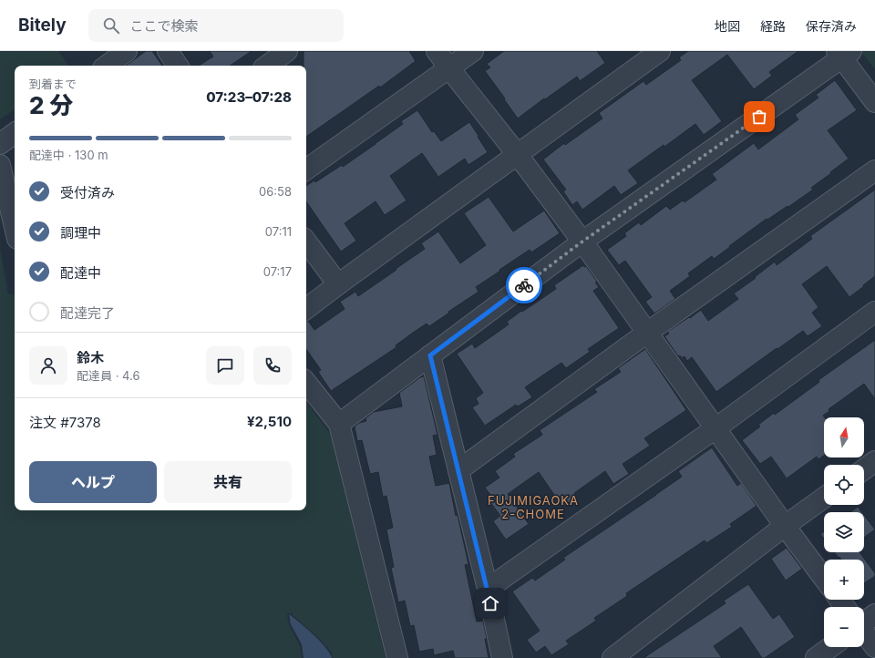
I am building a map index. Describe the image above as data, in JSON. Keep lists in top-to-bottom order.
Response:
{
  "districts": ["FUJIMIGAOKA 2-CHOME"],
  "north": "top",
  "page": {
    "header": "Bitely",
    "search": "ここで検索",
    "nav": ["地図", "経路", "保存済み"],
    "heading": ["2 分", "到着まで", "07:23–07:28"],
    "panel": [
      "鈴木",
      "配達員 · 4.6",
      "注文 #7378",
      "¥2,510"
    ],
    "bar": "配達中 · 130 m",
    "list": [
      ["受付済み", "06:58"],
      ["調理中", "07:11"],
      ["配達中", "07:17"],
      "配達完了"
    ],
    "map_buttons": ["+", "−"],
    "buttons": ["ヘルプ", "共有"]
  }
}
